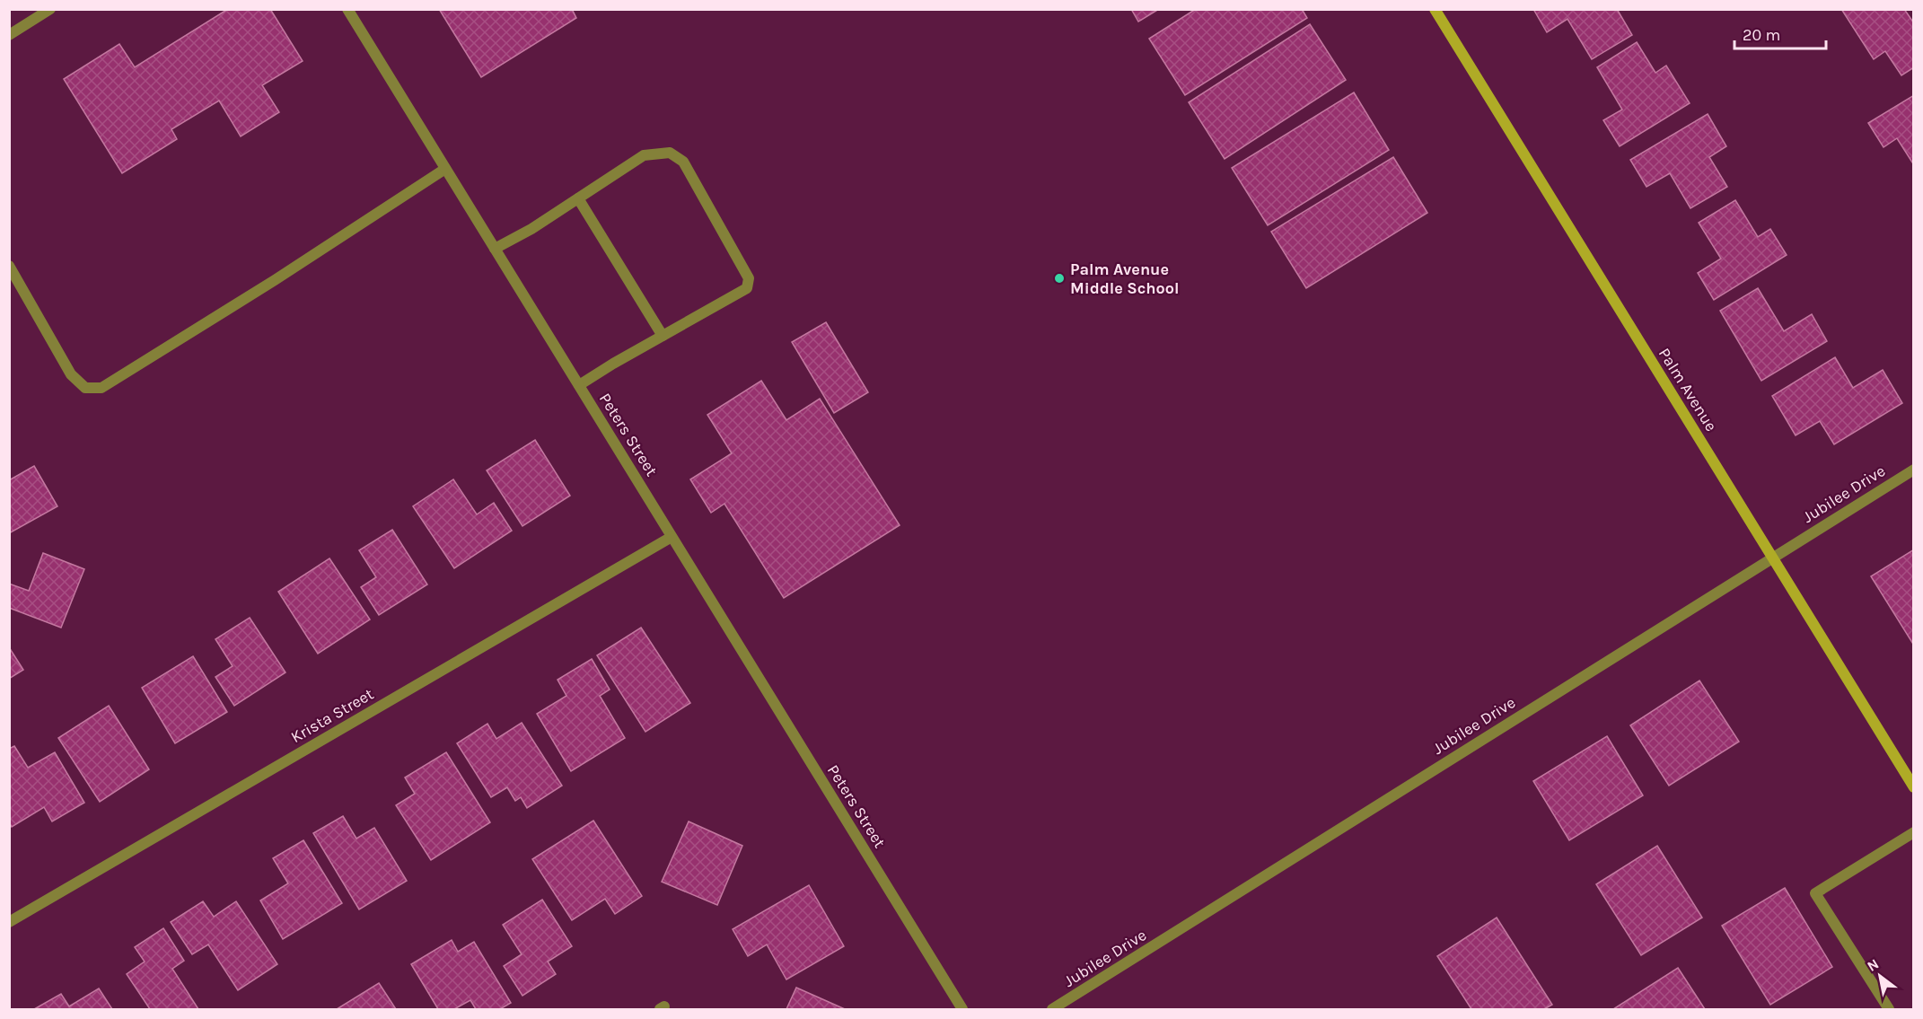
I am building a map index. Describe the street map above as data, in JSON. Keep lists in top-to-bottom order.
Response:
{
  "streets": {
    "main road": ["Palm Avenue"],
    "street": ["Peters Street", "Jubilee Drive", "Krista Street"]
  },
  "crossings": [
    ["Palm Avenue", "Jubilee Drive"],
    ["Peters Street", "Krista Street"]
  ],
  "places": ["Palm Avenue Middle School"],
  "scale_bar": "20 m",
  "north": "top left"
}
